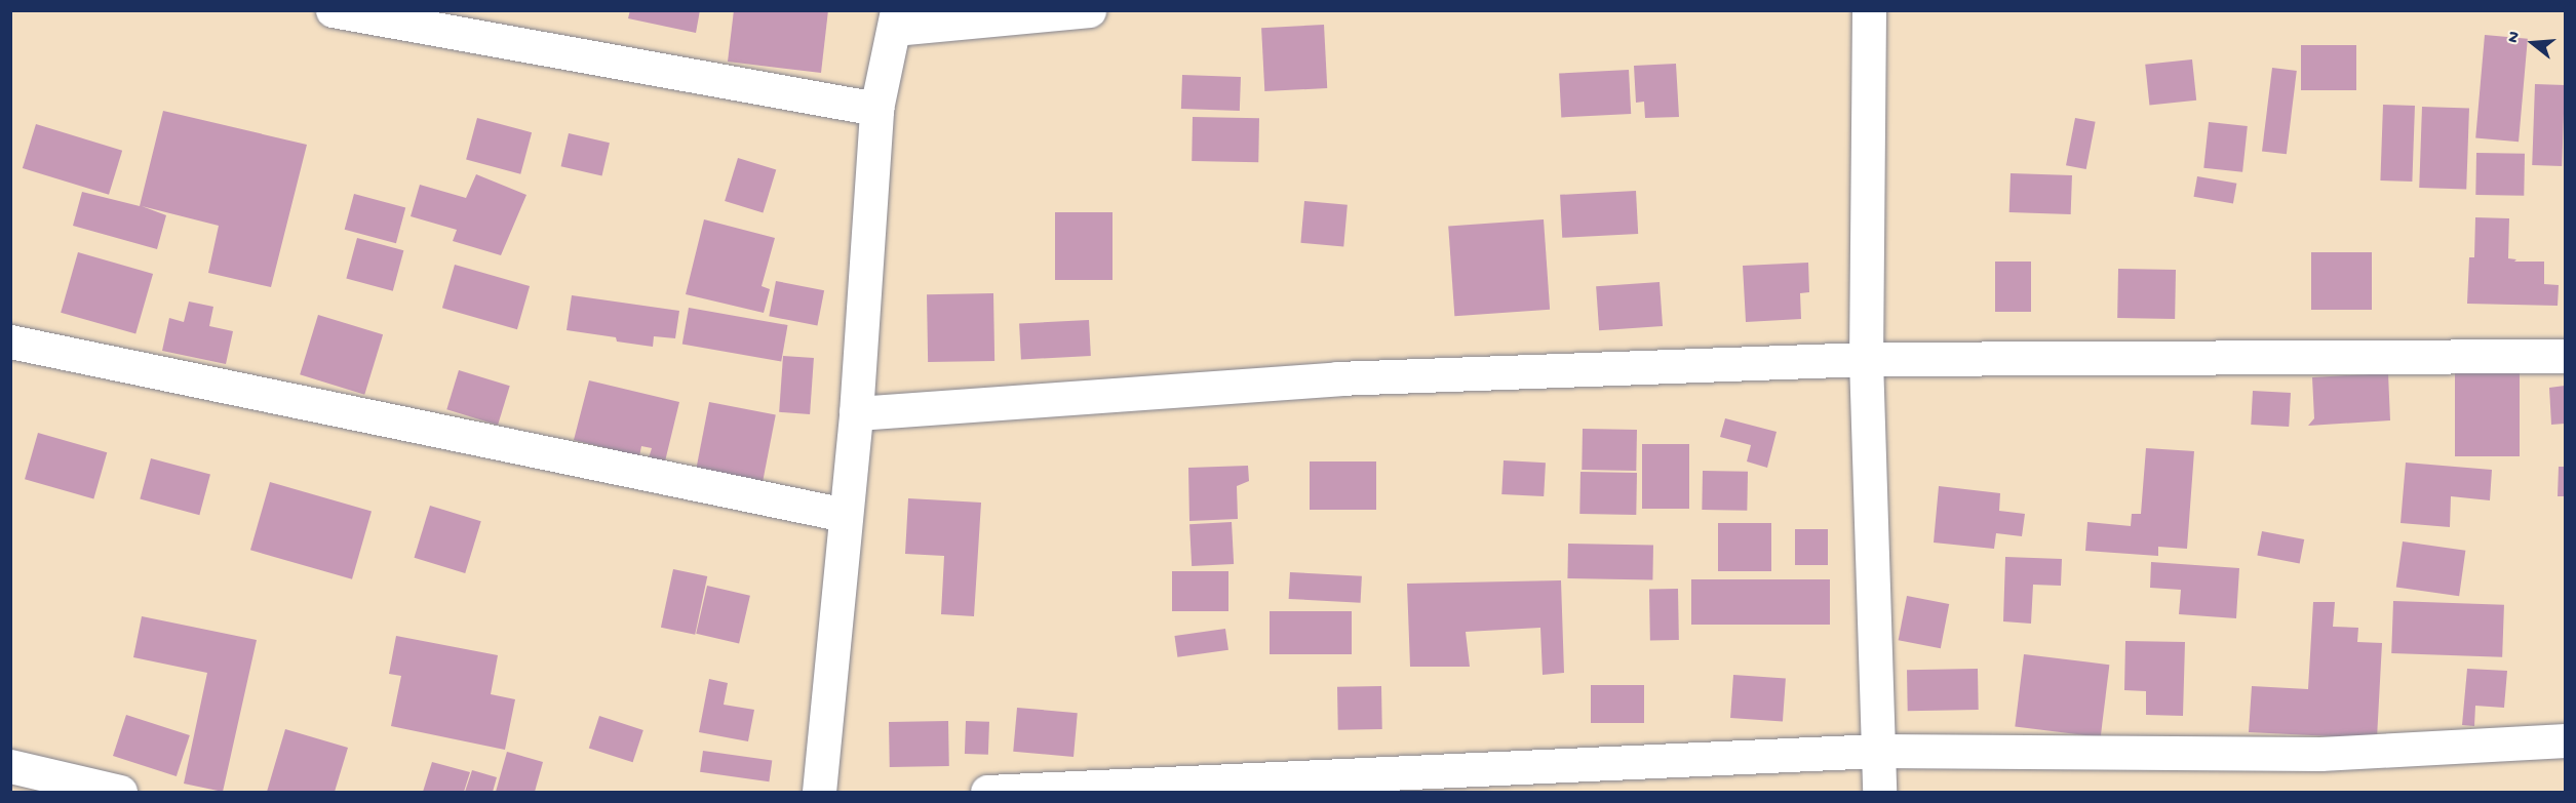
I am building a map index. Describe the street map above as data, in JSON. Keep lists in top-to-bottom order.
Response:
{
  "north": "left"
}
